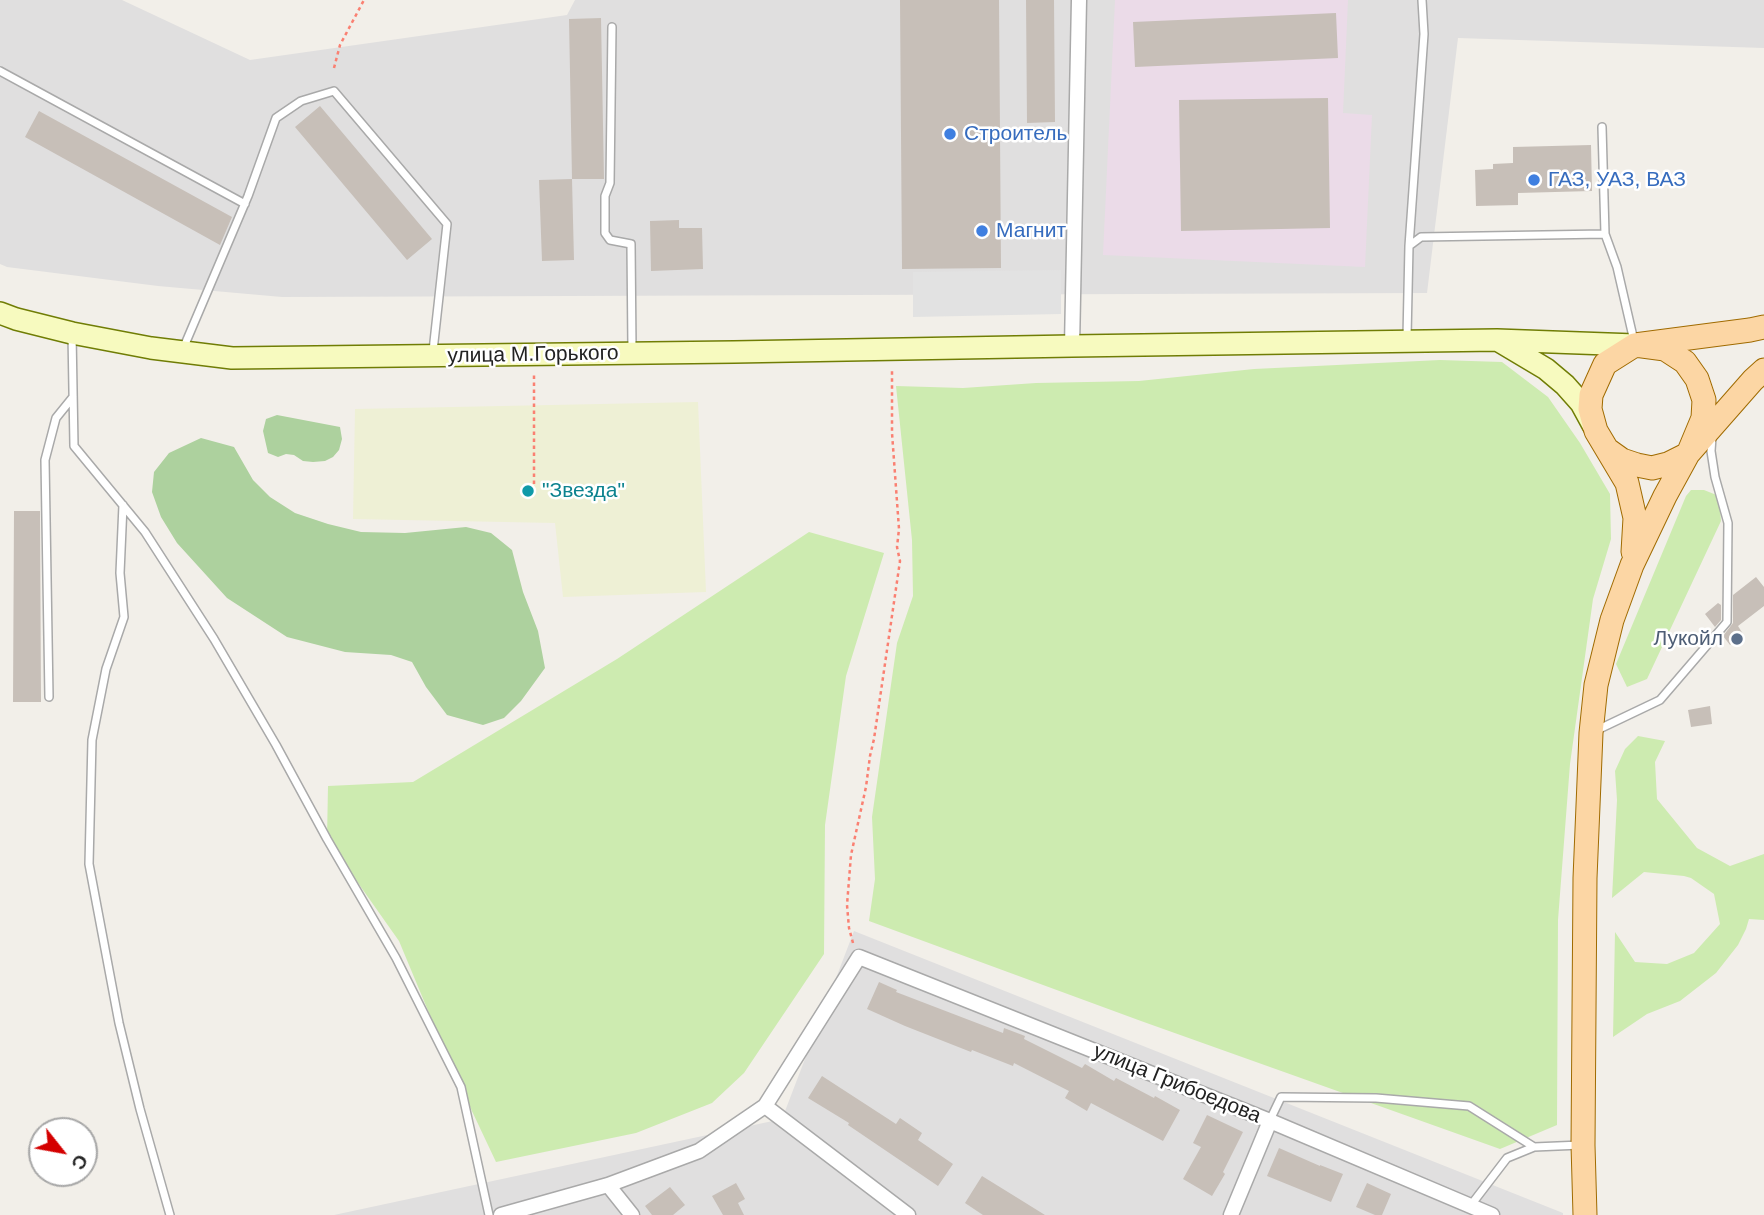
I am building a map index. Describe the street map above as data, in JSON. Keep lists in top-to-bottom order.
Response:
{
  "streets": {
    "main road": ["улица М.Горького"],
    "street": ["улица Грибоедова"]
  },
  "places": [
    "Строитель",
    "ГАЗ, УАЗ, ВАЗ",
    "Магнит",
    "\"Звезда\"",
    "Лукойл"
  ],
  "north": "bottom right"
}
